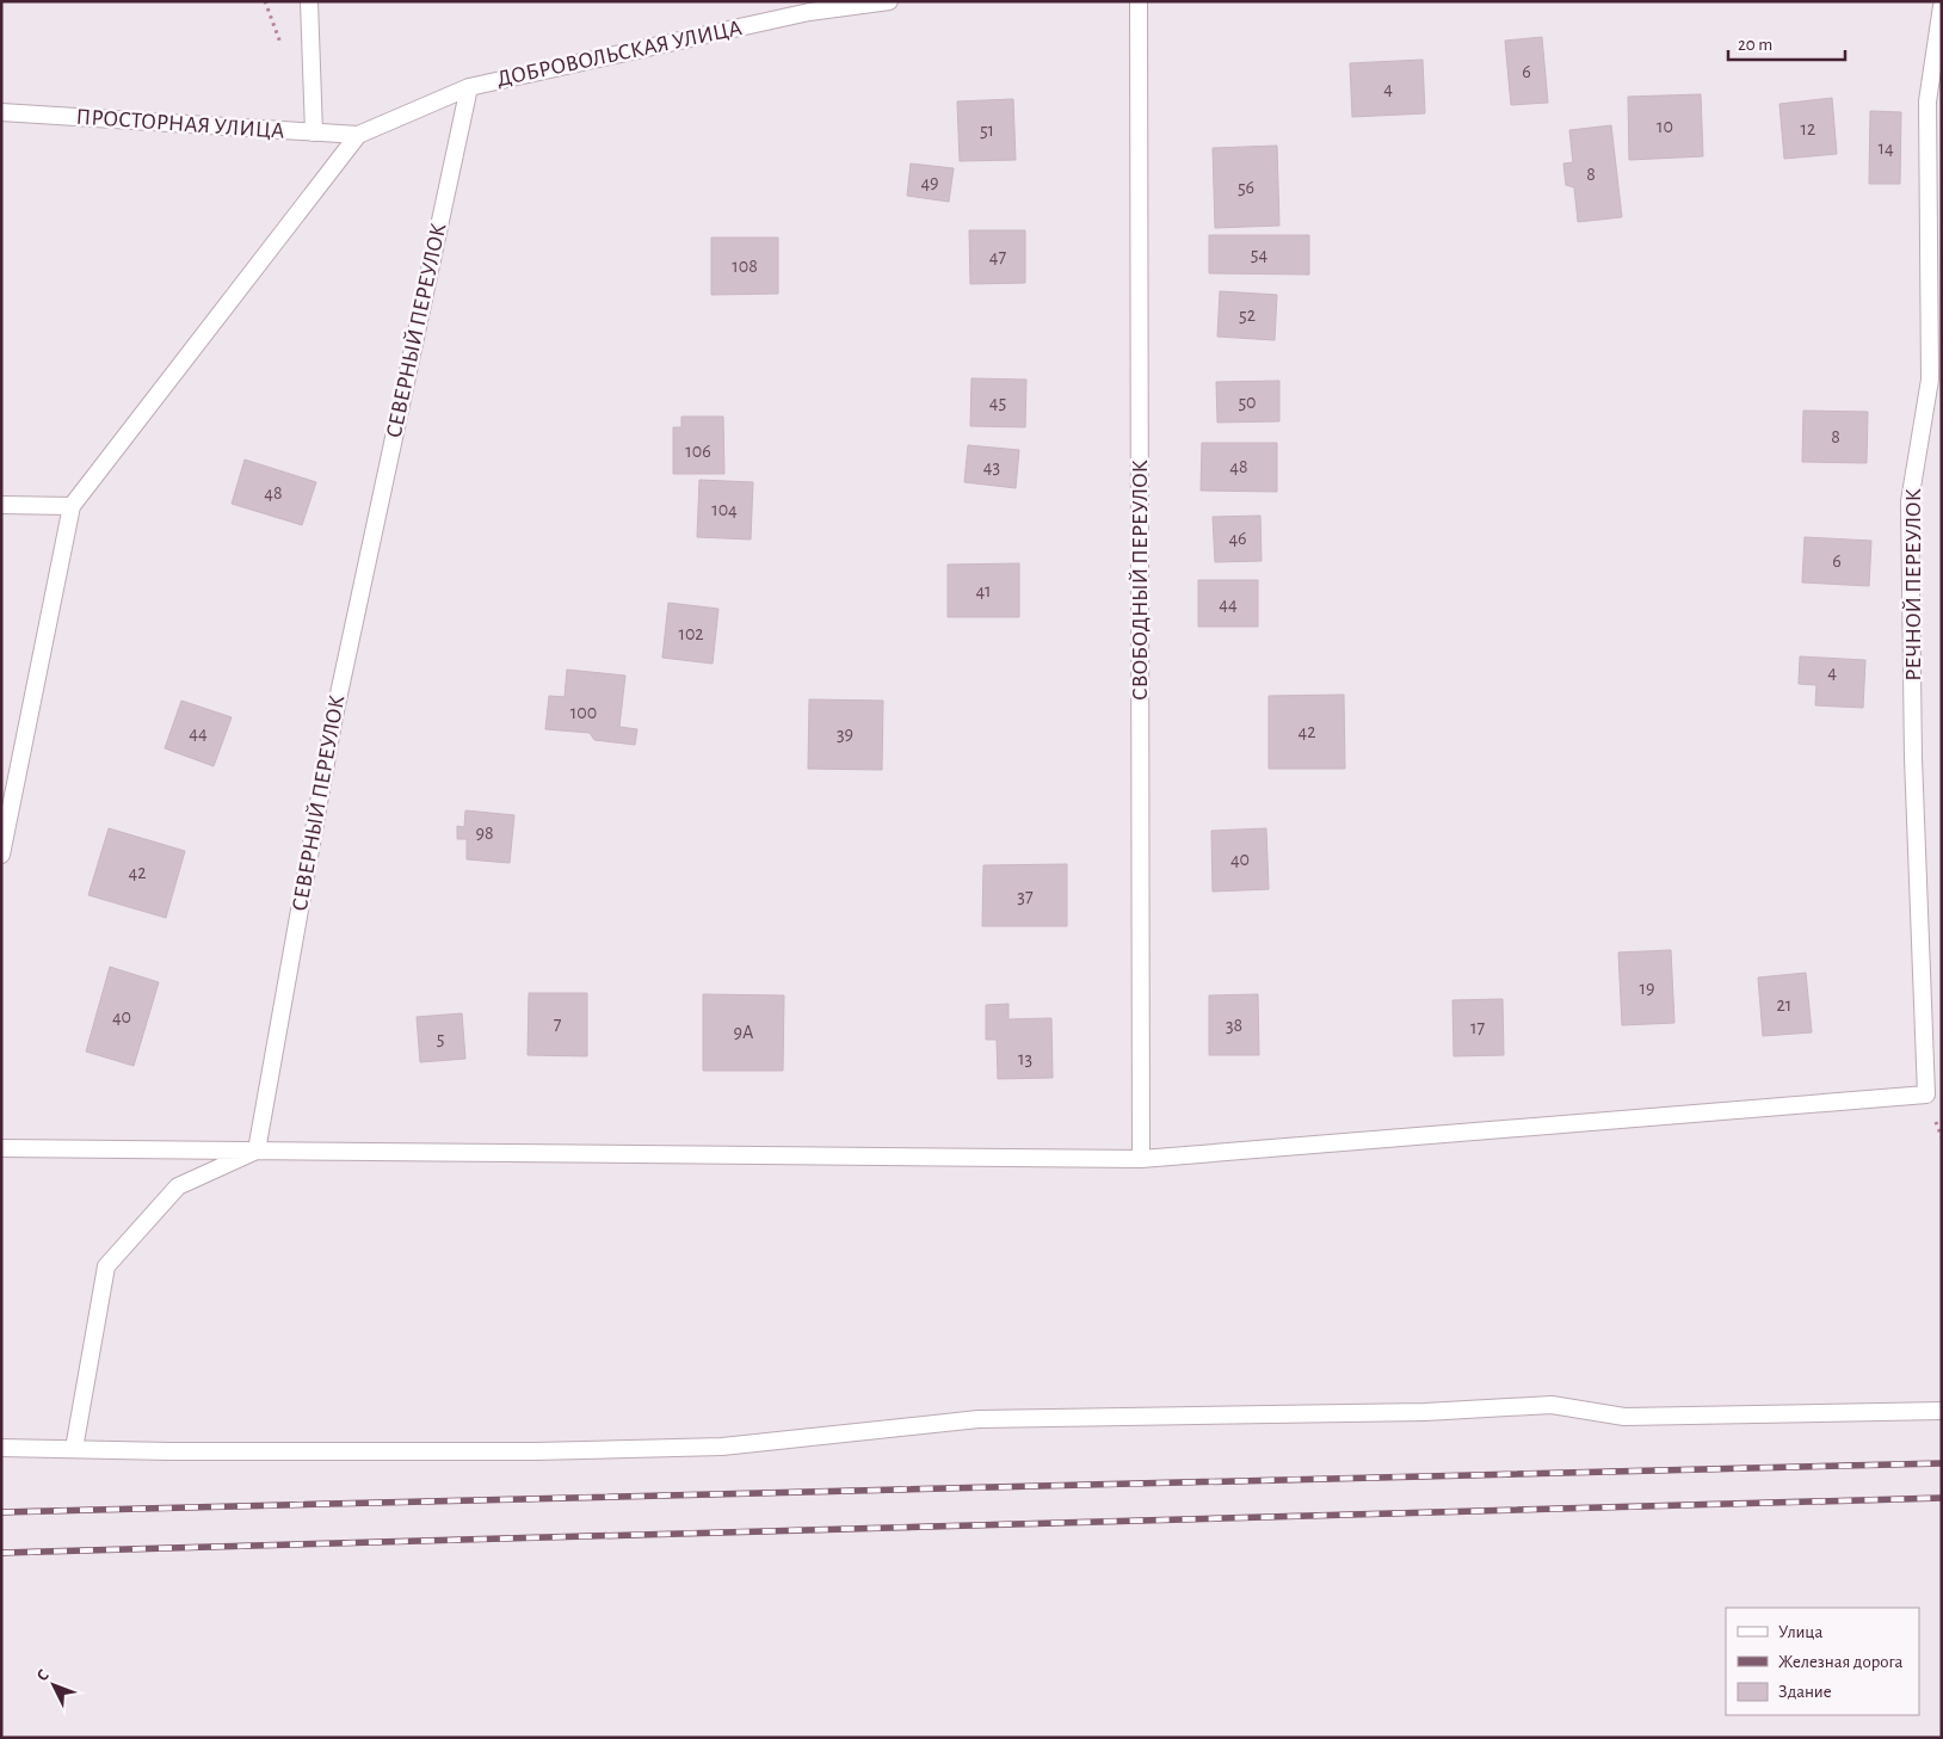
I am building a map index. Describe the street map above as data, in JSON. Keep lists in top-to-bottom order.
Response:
{
  "streets": {
    "street": [
      "ДОБРОВОЛЬСКАЯ УЛИЦА",
      "ПРОСТОРНАЯ УЛИЦА",
      "СЕВЕРНЫЙ ПЕРЕУЛОК",
      "СВОБОДНЫЙ ПЕРЕУЛОК",
      "РЕЧНОЙ ПЕРЕУЛОК"
    ]
  },
  "crossings": [
    ["ДОБРОВОЛЬСКАЯ УЛИЦА", "ПРОСТОРНАЯ УЛИЦА"],
    ["ДОБРОВОЛЬСКАЯ УЛИЦА", "СЕВЕРНЫЙ ПЕРЕУЛОК"],
    ["СВОБОДНЫЙ ПЕРЕУЛОК", "РЕЧНОЙ ПЕРЕУЛОК"]
  ],
  "house_numbers": [
    "6",
    "4",
    "10",
    "12",
    "51",
    "14",
    "8",
    "49",
    "56",
    "54",
    "47",
    "108",
    "52",
    "45",
    "50",
    "8",
    "106",
    "43",
    "48",
    "48",
    "104",
    "46",
    "6",
    "41",
    "44",
    "102",
    "4",
    "100",
    "42",
    "44",
    "39",
    "98",
    "40",
    "42",
    "37",
    "19",
    "21",
    "40",
    "7",
    "38",
    "17",
    "9А",
    "5",
    "13"
  ],
  "legend": ["Улица", "Железная дорога", "Здание"],
  "scale_bar": "20 m",
  "north": "top left"
}
